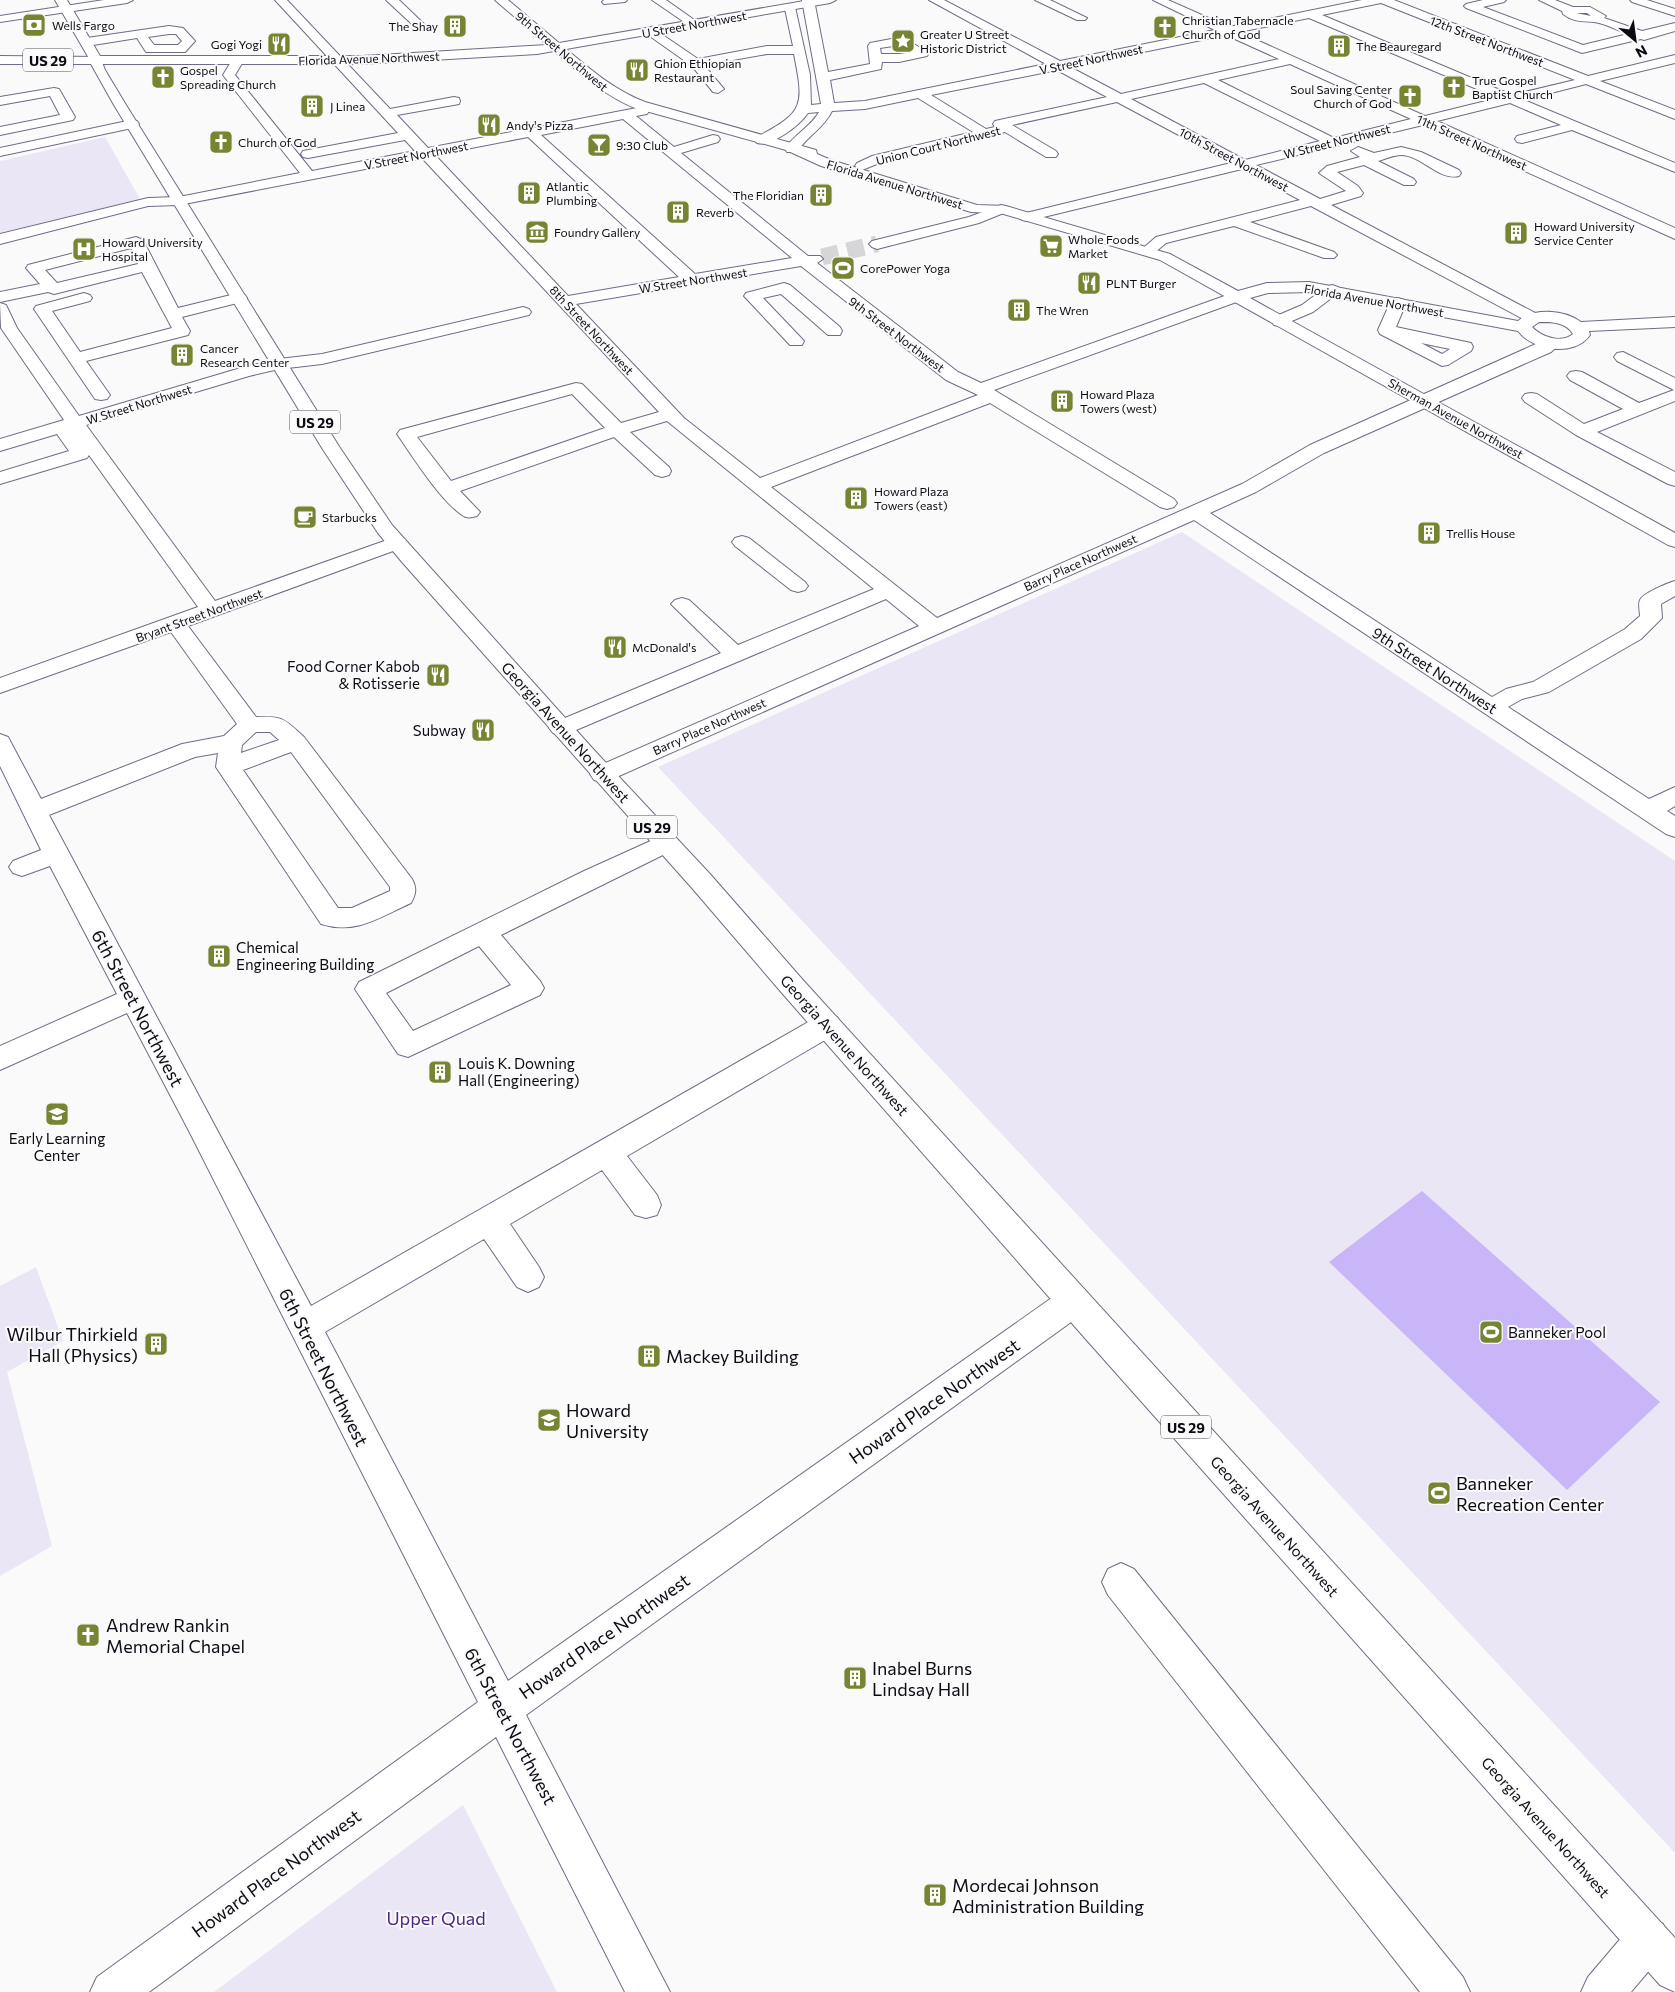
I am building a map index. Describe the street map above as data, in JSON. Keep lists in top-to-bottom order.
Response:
{
  "streets": {
    "main road": [
      "U Street Northwest",
      "12th Street Northwest",
      "9th Street Northwest",
      "Florida Avenue Northwest",
      "V Street Northwest",
      "US 29",
      "W Street Northwest",
      "11th Street Northwest",
      "Union Court Northwest",
      "10th Street Northwest",
      "8th Street Northwest",
      "Sherman Avenue Northwest",
      "Barry Place Northwest",
      "Bryant Street Northwest",
      "Georgia Avenue Northwest",
      "6th Street Northwest",
      "Howard Place Northwest"
    ]
  },
  "crossings": [
    ["U Street Northwest", "9th Street Northwest"],
    ["U Street Northwest", "Florida Avenue Northwest"],
    ["12th Street Northwest", "W Street Northwest"],
    ["9th Street Northwest", "Florida Avenue Northwest"],
    ["9th Street Northwest", "V Street Northwest"],
    ["9th Street Northwest", "W Street Northwest"],
    ["9th Street Northwest", "Barry Place Northwest"],
    ["Florida Avenue Northwest", "V Street Northwest"],
    ["Florida Avenue Northwest", "W Street Northwest"],
    ["Florida Avenue Northwest", "Union Court Northwest"],
    ["Florida Avenue Northwest", "10th Street Northwest"],
    ["Florida Avenue Northwest", "8th Street Northwest"],
    ["Florida Avenue Northwest", "Sherman Avenue Northwest"],
    ["Florida Avenue Northwest", "Barry Place Northwest"],
    ["Florida Avenue Northwest", "Georgia Avenue Northwest"],
    ["V Street Northwest", "11th Street Northwest"],
    ["V Street Northwest", "10th Street Northwest"],
    ["V Street Northwest", "8th Street Northwest"],
    ["V Street Northwest", "Georgia Avenue Northwest"],
    ["W Street Northwest", "11th Street Northwest"],
    ["W Street Northwest", "10th Street Northwest"],
    ["W Street Northwest", "8th Street Northwest"],
    ["W Street Northwest", "Georgia Avenue Northwest"],
    ["Union Court Northwest", "10th Street Northwest"],
    ["8th Street Northwest", "Barry Place Northwest"],
    ["Sherman Avenue Northwest", "Barry Place Northwest"],
    ["Barry Place Northwest", "Georgia Avenue Northwest"],
    ["Bryant Street Northwest", "Georgia Avenue Northwest"],
    ["Georgia Avenue Northwest", "Howard Place Northwest"],
    ["6th Street Northwest", "Howard Place Northwest"]
  ],
  "parks": ["Upper Quad"],
  "places": {
    "bank": ["Wells Fargo"],
    "building": [
      "The Shay",
      "The Beauregard",
      "J Linea",
      "Atlantic Plumbing",
      "The Floridian",
      "Reverb",
      "Howard University Service Center",
      "The Wren",
      "Cancer Research Center",
      "Howard Plaza Towers (west)",
      "Howard Plaza Towers (east)",
      "Trellis House",
      "Chemical Engineering Building",
      "Louis K. Downing Hall (Engineering)",
      "Wilbur Thirkield Hall (Physics)",
      "Mackey Building",
      "Inabel Burns Lindsay Hall",
      "Mordecai Johnson Administration Building"
    ],
    "church": [
      "Christian Tabernacle Church of God",
      "Gospel Spreading Church",
      "True Gospel Baptist Church",
      "Soul Saving Center Church of God",
      "Church of God",
      "Andrew Rankin Memorial Chapel"
    ],
    "place": ["Greater U Street Historic District"],
    "restaurant": [
      "Gogi Yogi",
      "Ghion Ethiopian Restaurant",
      "Andy's Pizza",
      "PLNT Burger",
      "McDonald's",
      "Food Corner Kabob & Rotisserie",
      "Subway"
    ],
    "bar": ["9:30 Club"],
    "museum": ["Foundry Gallery"],
    "supermarket": ["Whole Foods Market"],
    "hospital": ["Howard University Hospital"],
    "sports": ["CorePower Yoga", "Banneker Pool", "Banneker Recreation Center"],
    "cafe": ["Starbucks"],
    "school or university": ["Early Learning Center", "Howard University"]
  },
  "north": "bottom right"
}
